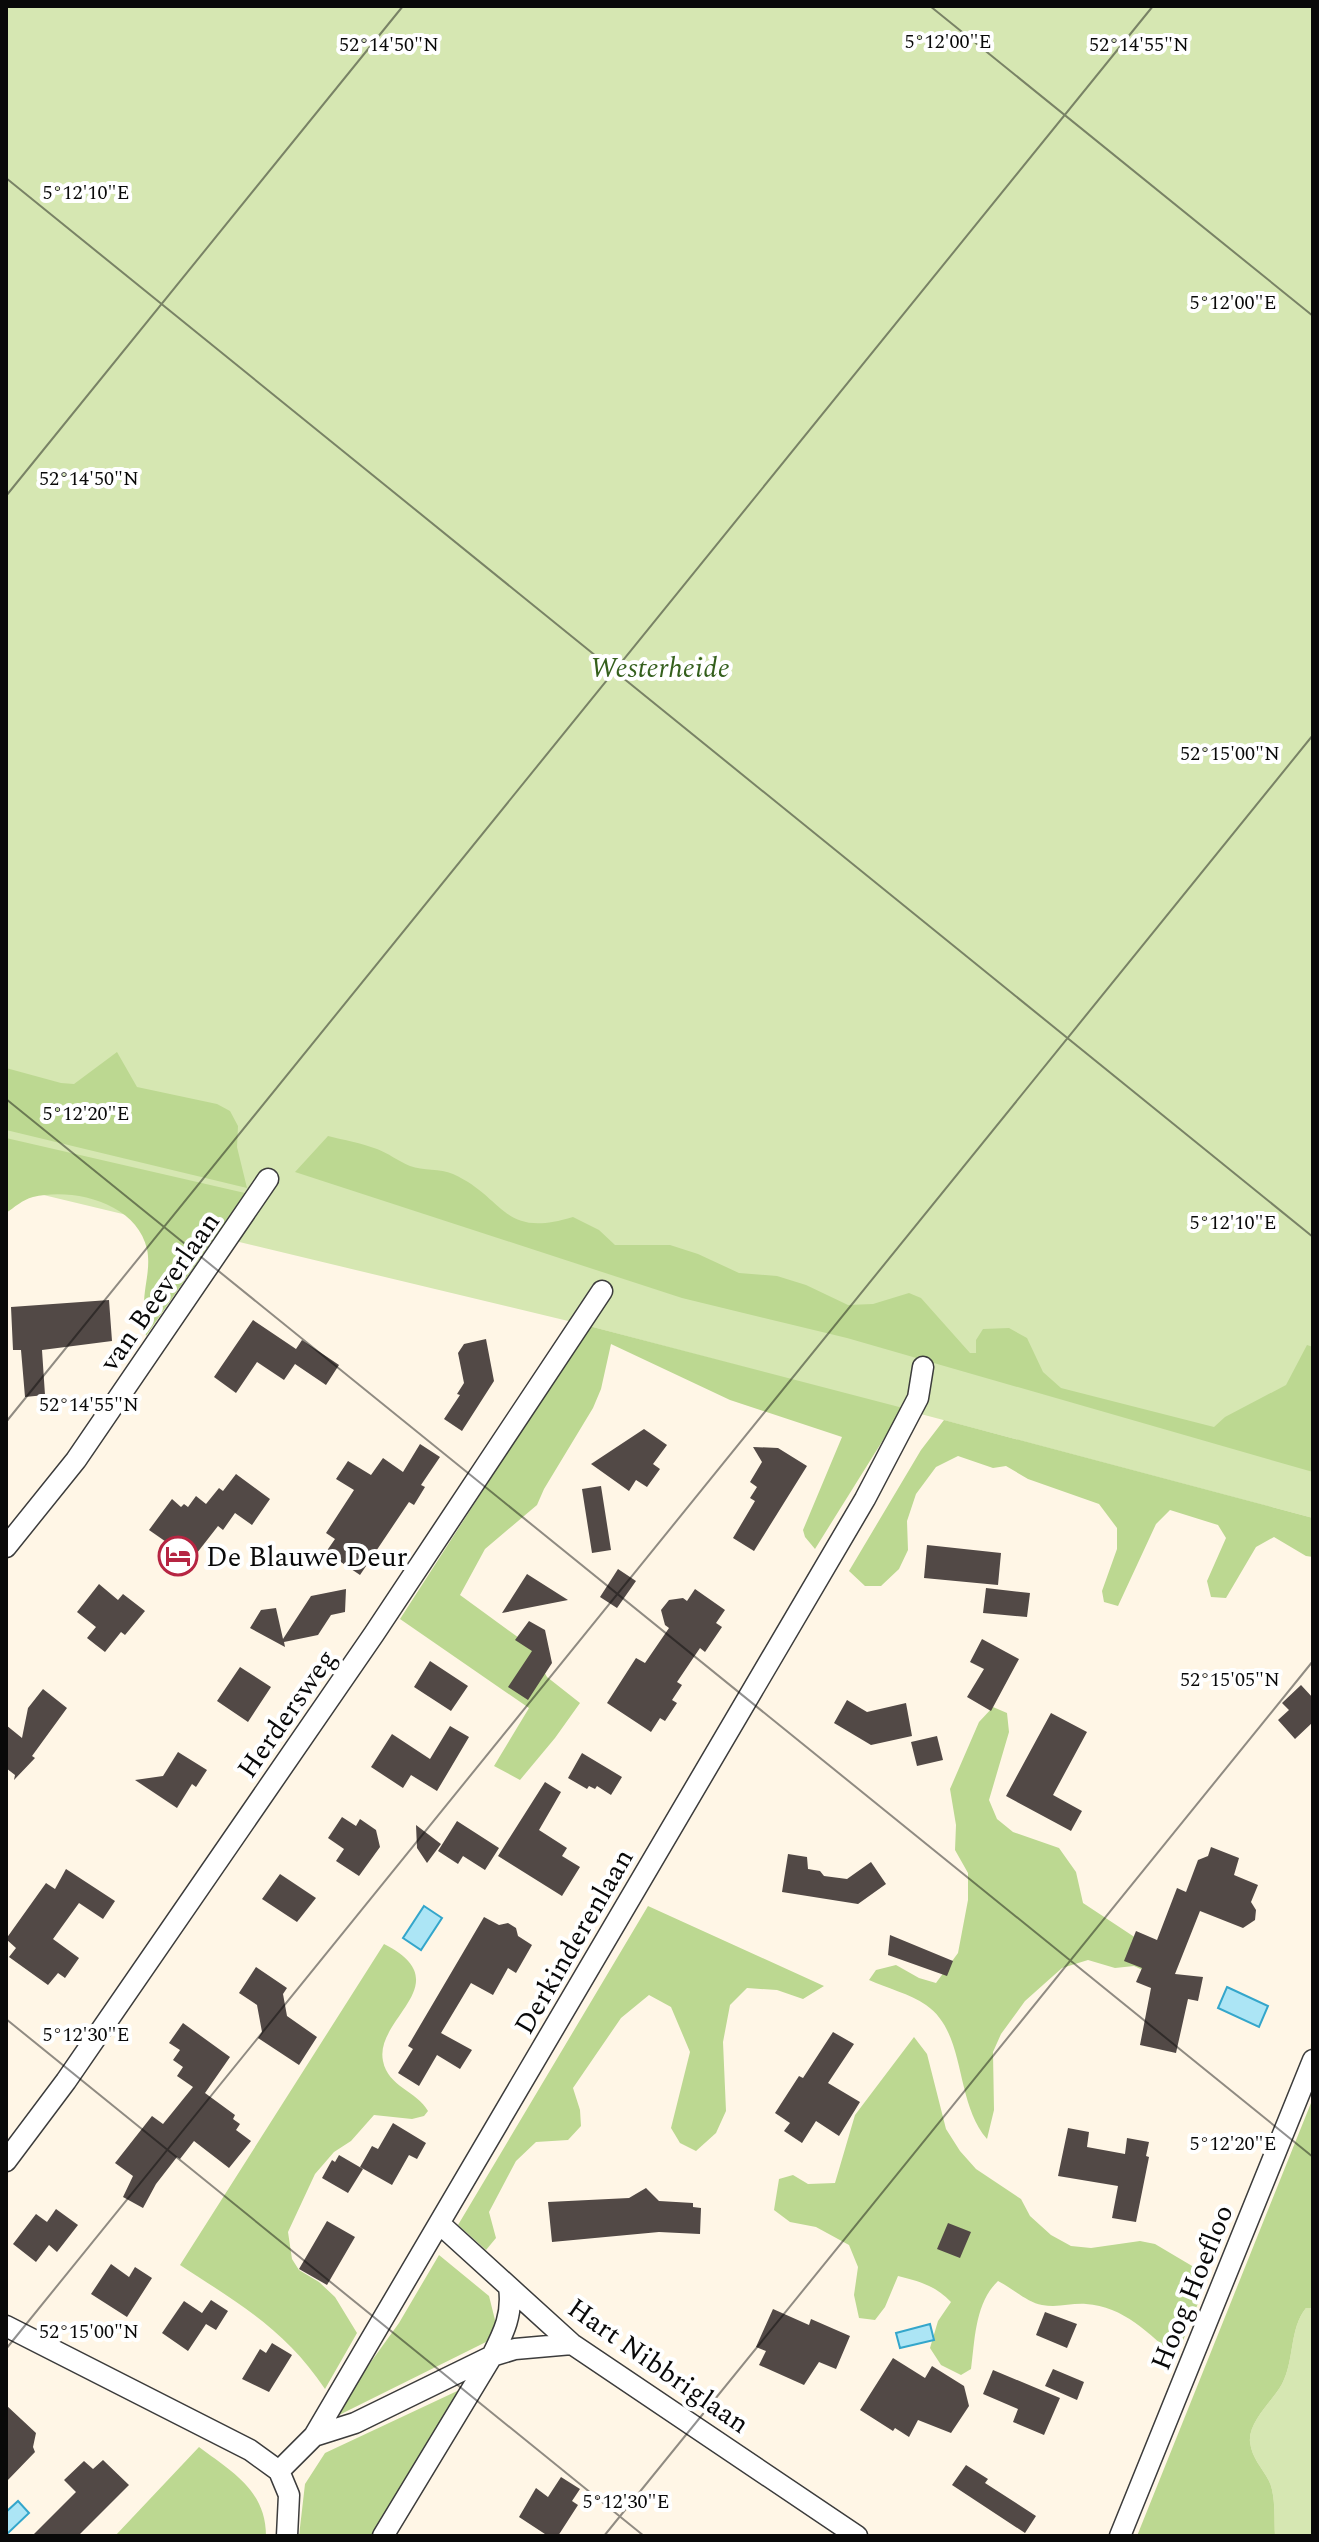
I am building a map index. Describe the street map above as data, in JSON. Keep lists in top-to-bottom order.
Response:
{
  "streets": {
    "street": [
      "van Beeverlaan",
      "Herdersweg",
      "Derkinderenlaan",
      "Hoog Hoefloo",
      "Hart Nibbriglaan"
    ]
  },
  "crossings": [
    ["Derkinderenlaan", "Hart Nibbriglaan"]
  ],
  "parks": ["Westerheide"],
  "places": {
    "hotel": ["De Blauwe Deur"]
  },
  "coordinates": [
    "5°12'00\"E",
    "52°14'50\"N",
    "52°14'55\"N",
    "5°12'10\"E",
    "52°15'00\"N",
    "5°12'20\"E",
    "52°15'05\"N",
    "5°12'30\"E"
  ]
}
